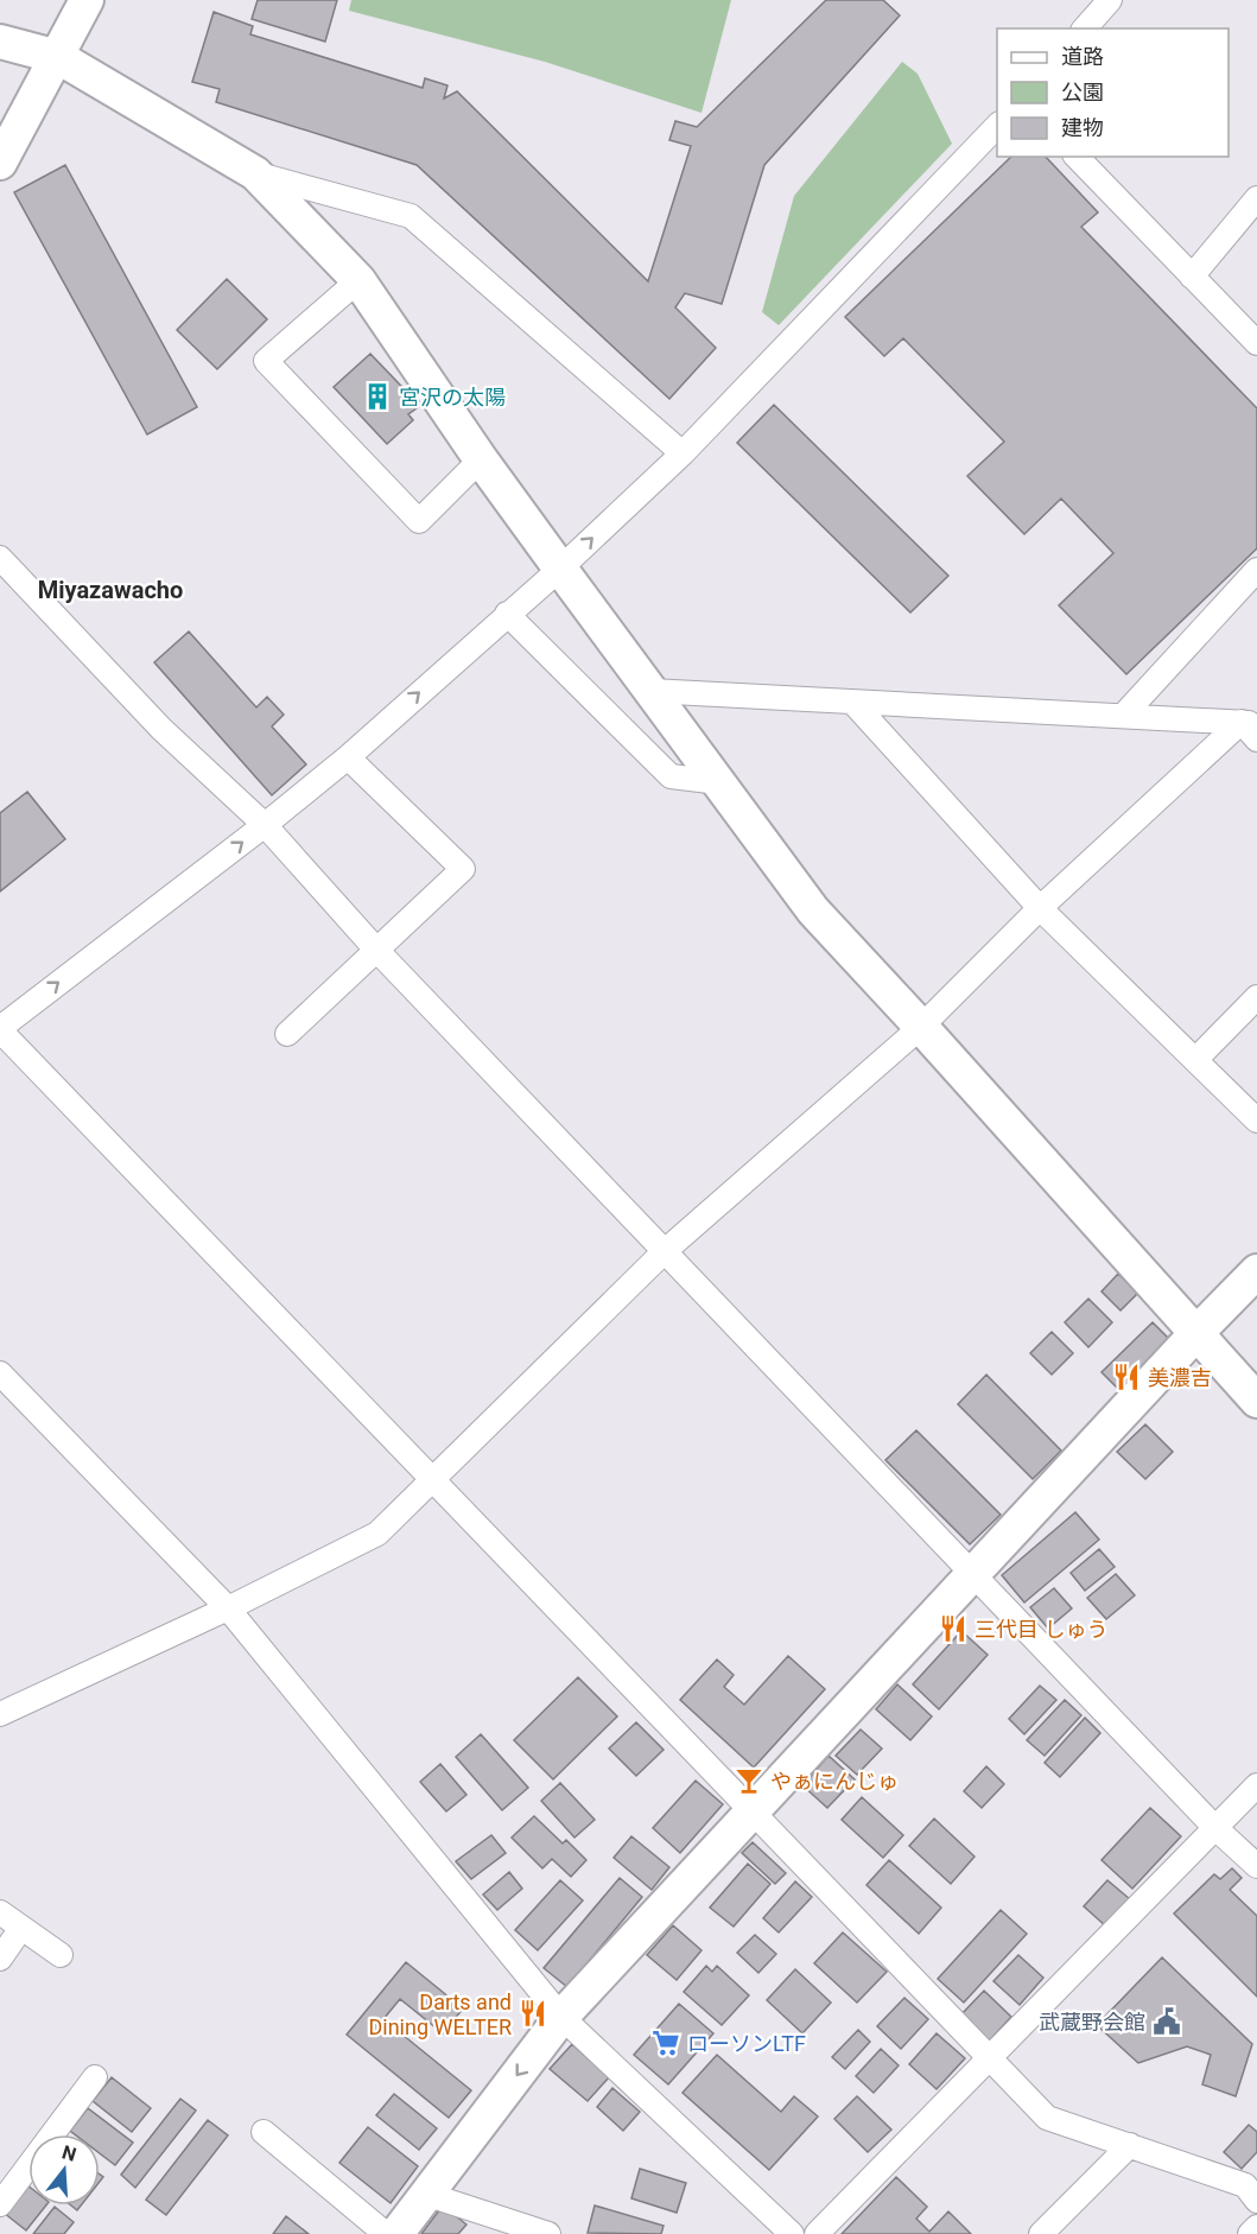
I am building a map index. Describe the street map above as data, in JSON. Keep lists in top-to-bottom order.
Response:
{
  "districts": ["Miyazawacho"],
  "places": {
    "building": ["宮沢の太陽"],
    "restaurant": ["美濃吉", "三代目 しゅう", "Darts and Dining WELTER"],
    "bar": ["やぁにんじゅ"],
    "public building": ["武蔵野会館"],
    "supermarket": ["ローソンLTF"]
  },
  "legend": ["道路", "公園", "建物"],
  "north": "top"
}
